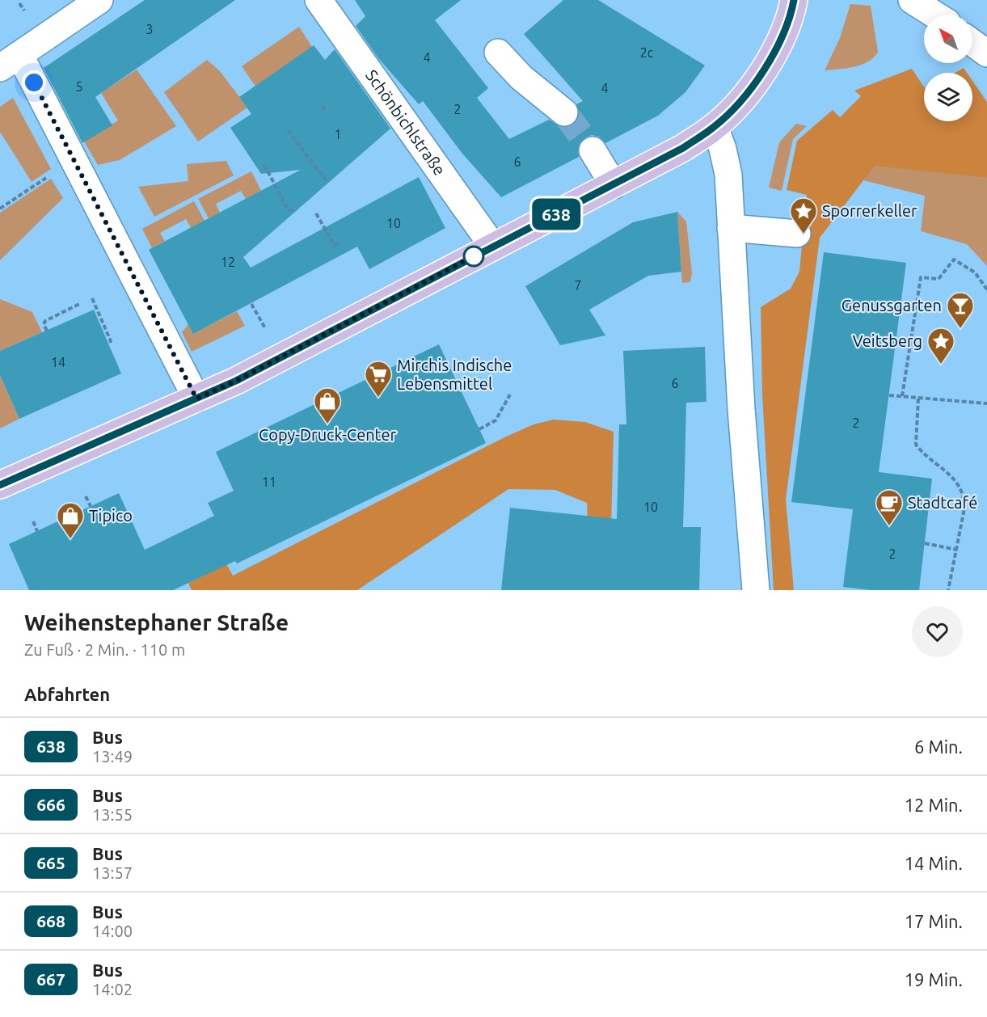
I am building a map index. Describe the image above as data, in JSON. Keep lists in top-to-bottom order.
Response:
{
  "streets": {
    "street": ["Schönbichlstraße"]
  },
  "places": {
    "place": ["Sporrerkeller", "Veitsberg"],
    "bar": ["Genussgarten"],
    "supermarket": ["Mirchis Indische Lebensmittel"],
    "shop": ["Copy-Druck-Center", "Tipico"],
    "cafe": ["Stadtcafé"]
  },
  "lines": ["bus line 638"],
  "house_numbers": [
    "3",
    "2c",
    "4",
    "5",
    "4",
    "2",
    "1",
    "6",
    "10",
    "12",
    "7",
    "14",
    "6",
    "2",
    "11",
    "10",
    "2"
  ],
  "north": "top left",
  "page": {
    "on_map": "638",
    "heading": [
      ["Weihenstephaner Straße", "Zu Fuß · 2 Min. · 110 m"],
      "Abfahrten"
    ],
    "list": [
      {
        "mark": "638",
        "name": "Bus",
        "note": "13:49",
        "value": "6 Min."
      },
      {
        "mark": "666",
        "name": "Bus",
        "note": "13:55",
        "value": "12 Min."
      },
      {
        "mark": "665",
        "name": "Bus",
        "note": "13:57",
        "value": "14 Min."
      },
      {
        "mark": "668",
        "name": "Bus",
        "note": "14:00",
        "value": "17 Min."
      },
      {
        "mark": "667",
        "name": "Bus",
        "note": "14:02",
        "value": "19 Min."
      }
    ]
  }
}
